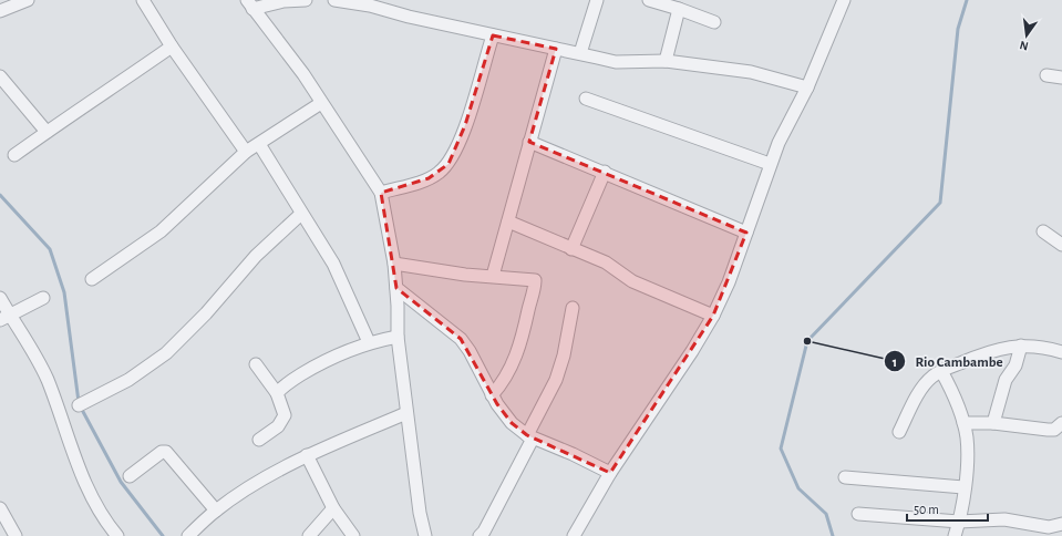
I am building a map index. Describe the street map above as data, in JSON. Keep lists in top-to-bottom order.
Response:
{
  "places": ["Rio Cambambe"],
  "scale_bar": "50 m",
  "north": "bottom"
}
